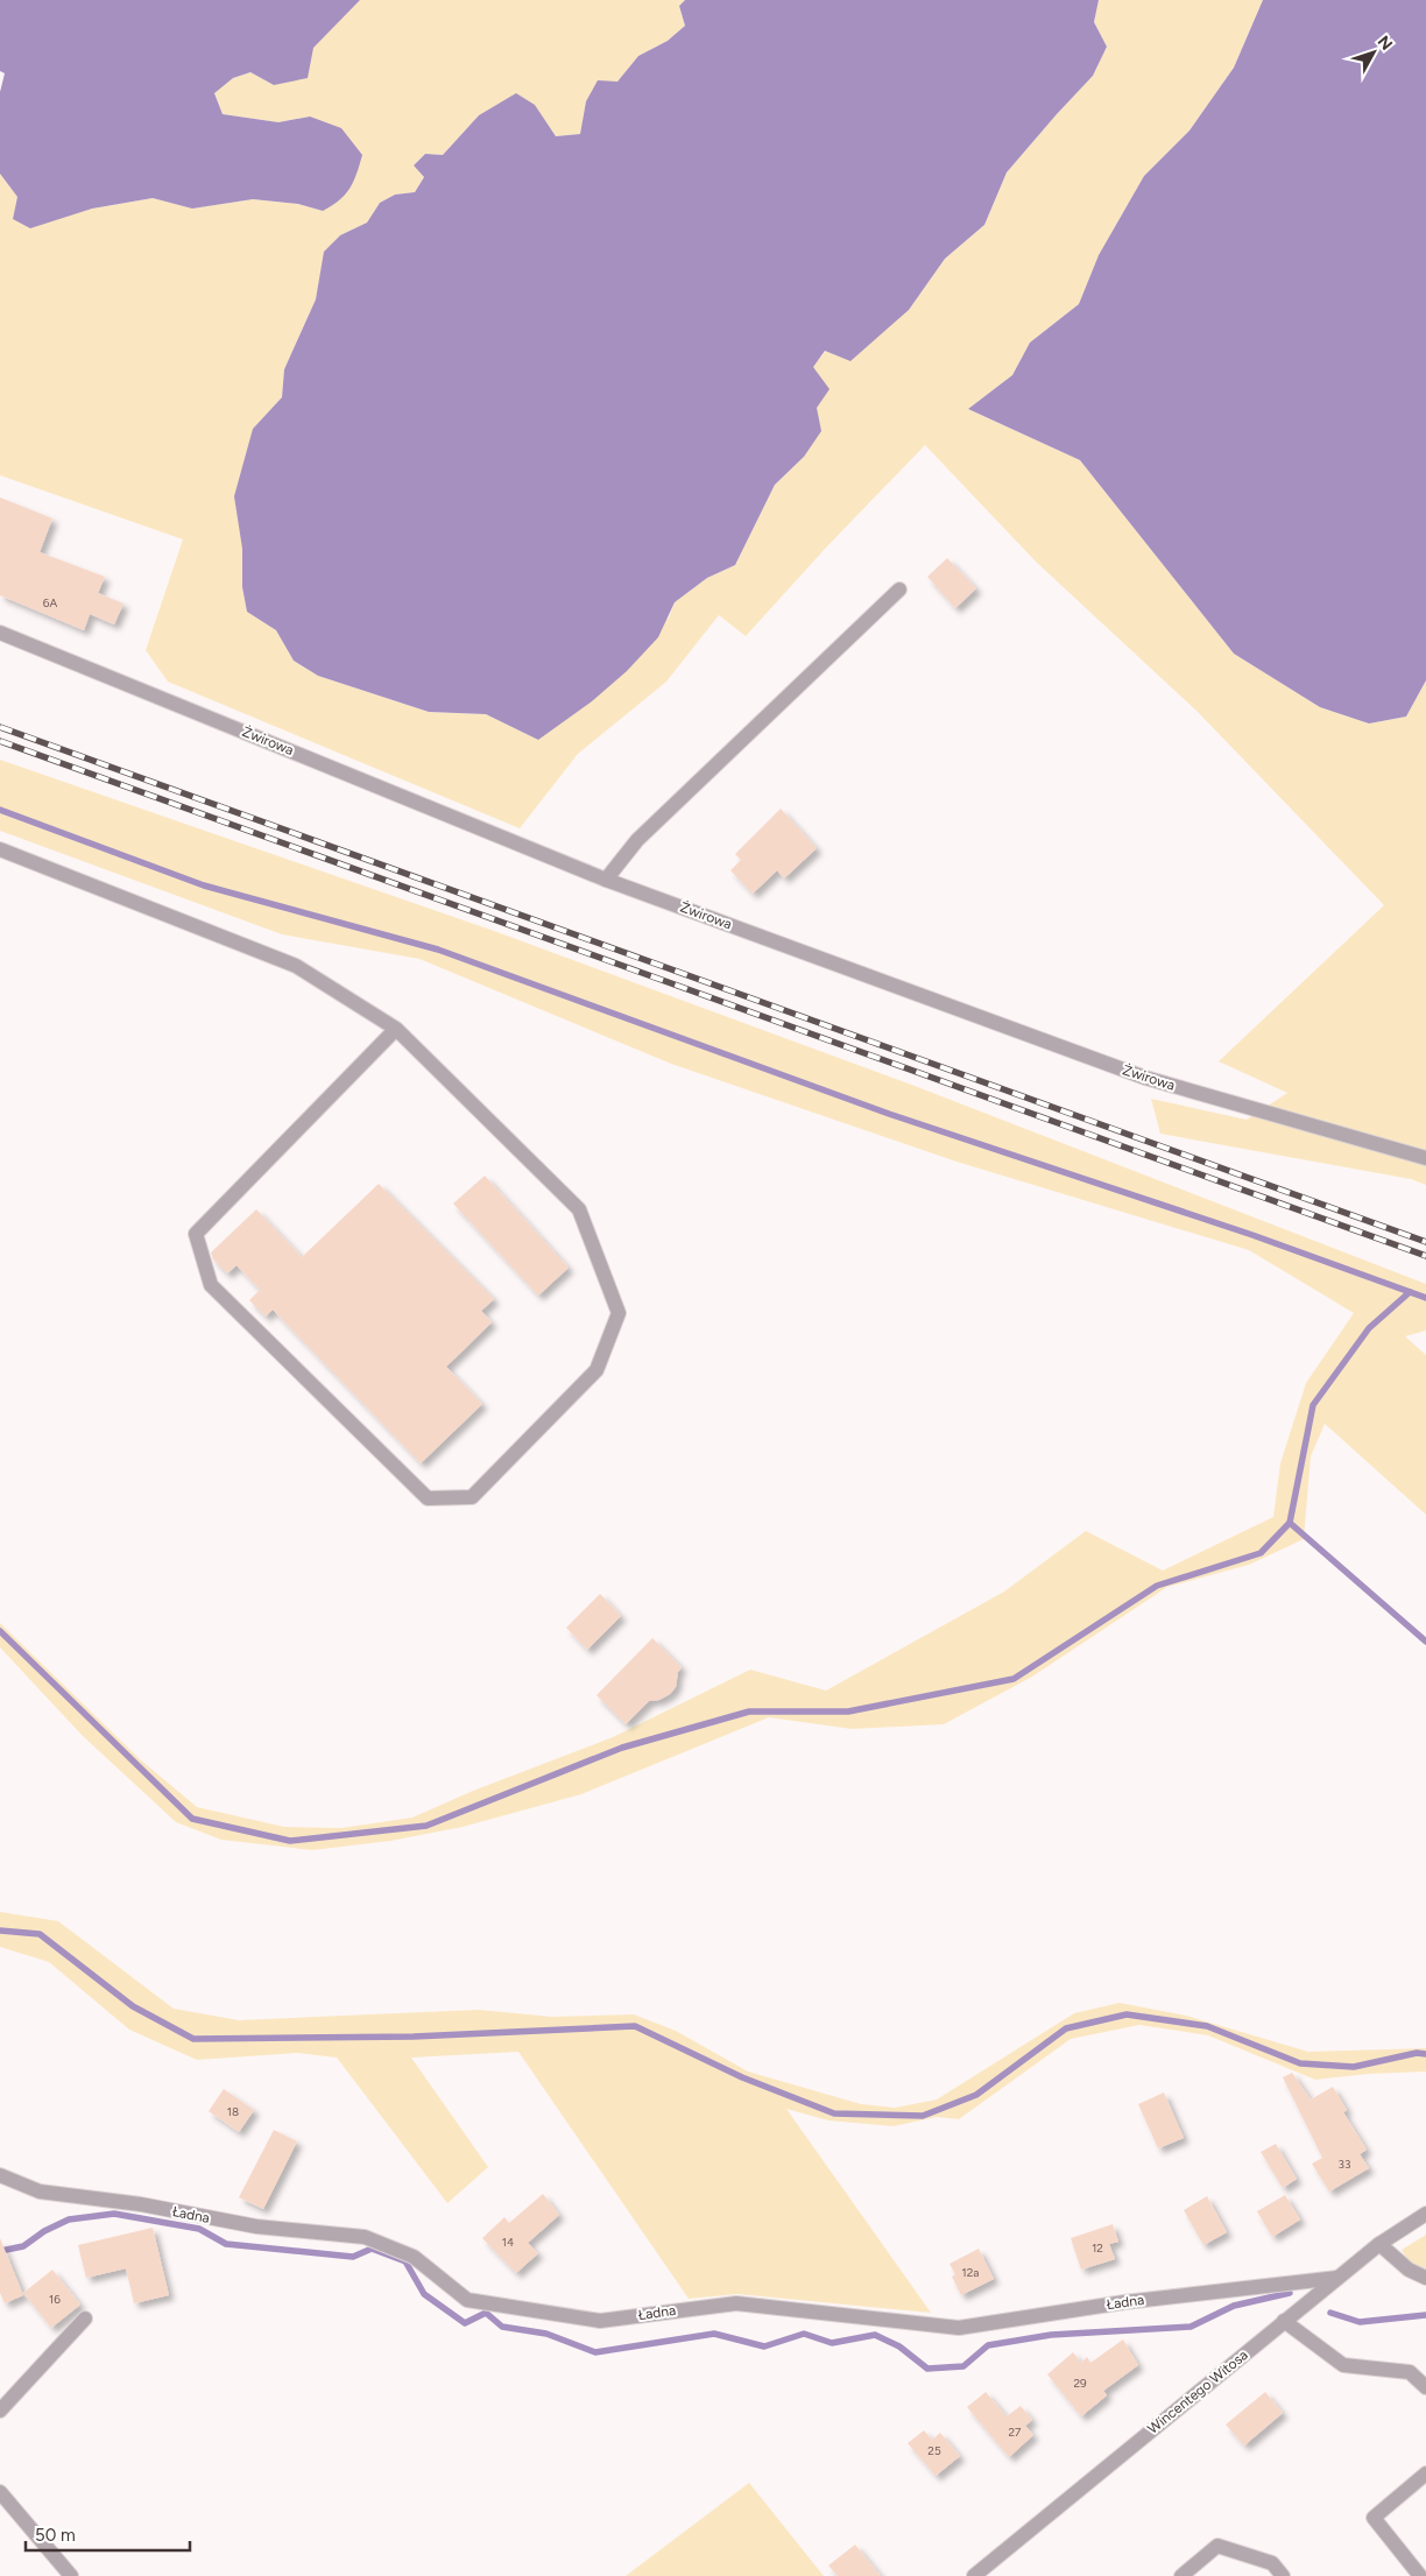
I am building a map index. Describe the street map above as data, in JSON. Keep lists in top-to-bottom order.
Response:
{
  "streets": {
    "street": ["Żwirowa", "Ładna", "Wincentego Witosa"]
  },
  "crossings": [
    ["Ładna", "Wincentego Witosa"]
  ],
  "house_numbers": [
    "6A",
    "18",
    "33",
    "14",
    "12",
    "12a",
    "16",
    "29",
    "27",
    "25"
  ],
  "scale_bar": "50 m",
  "north": "top right"
}
